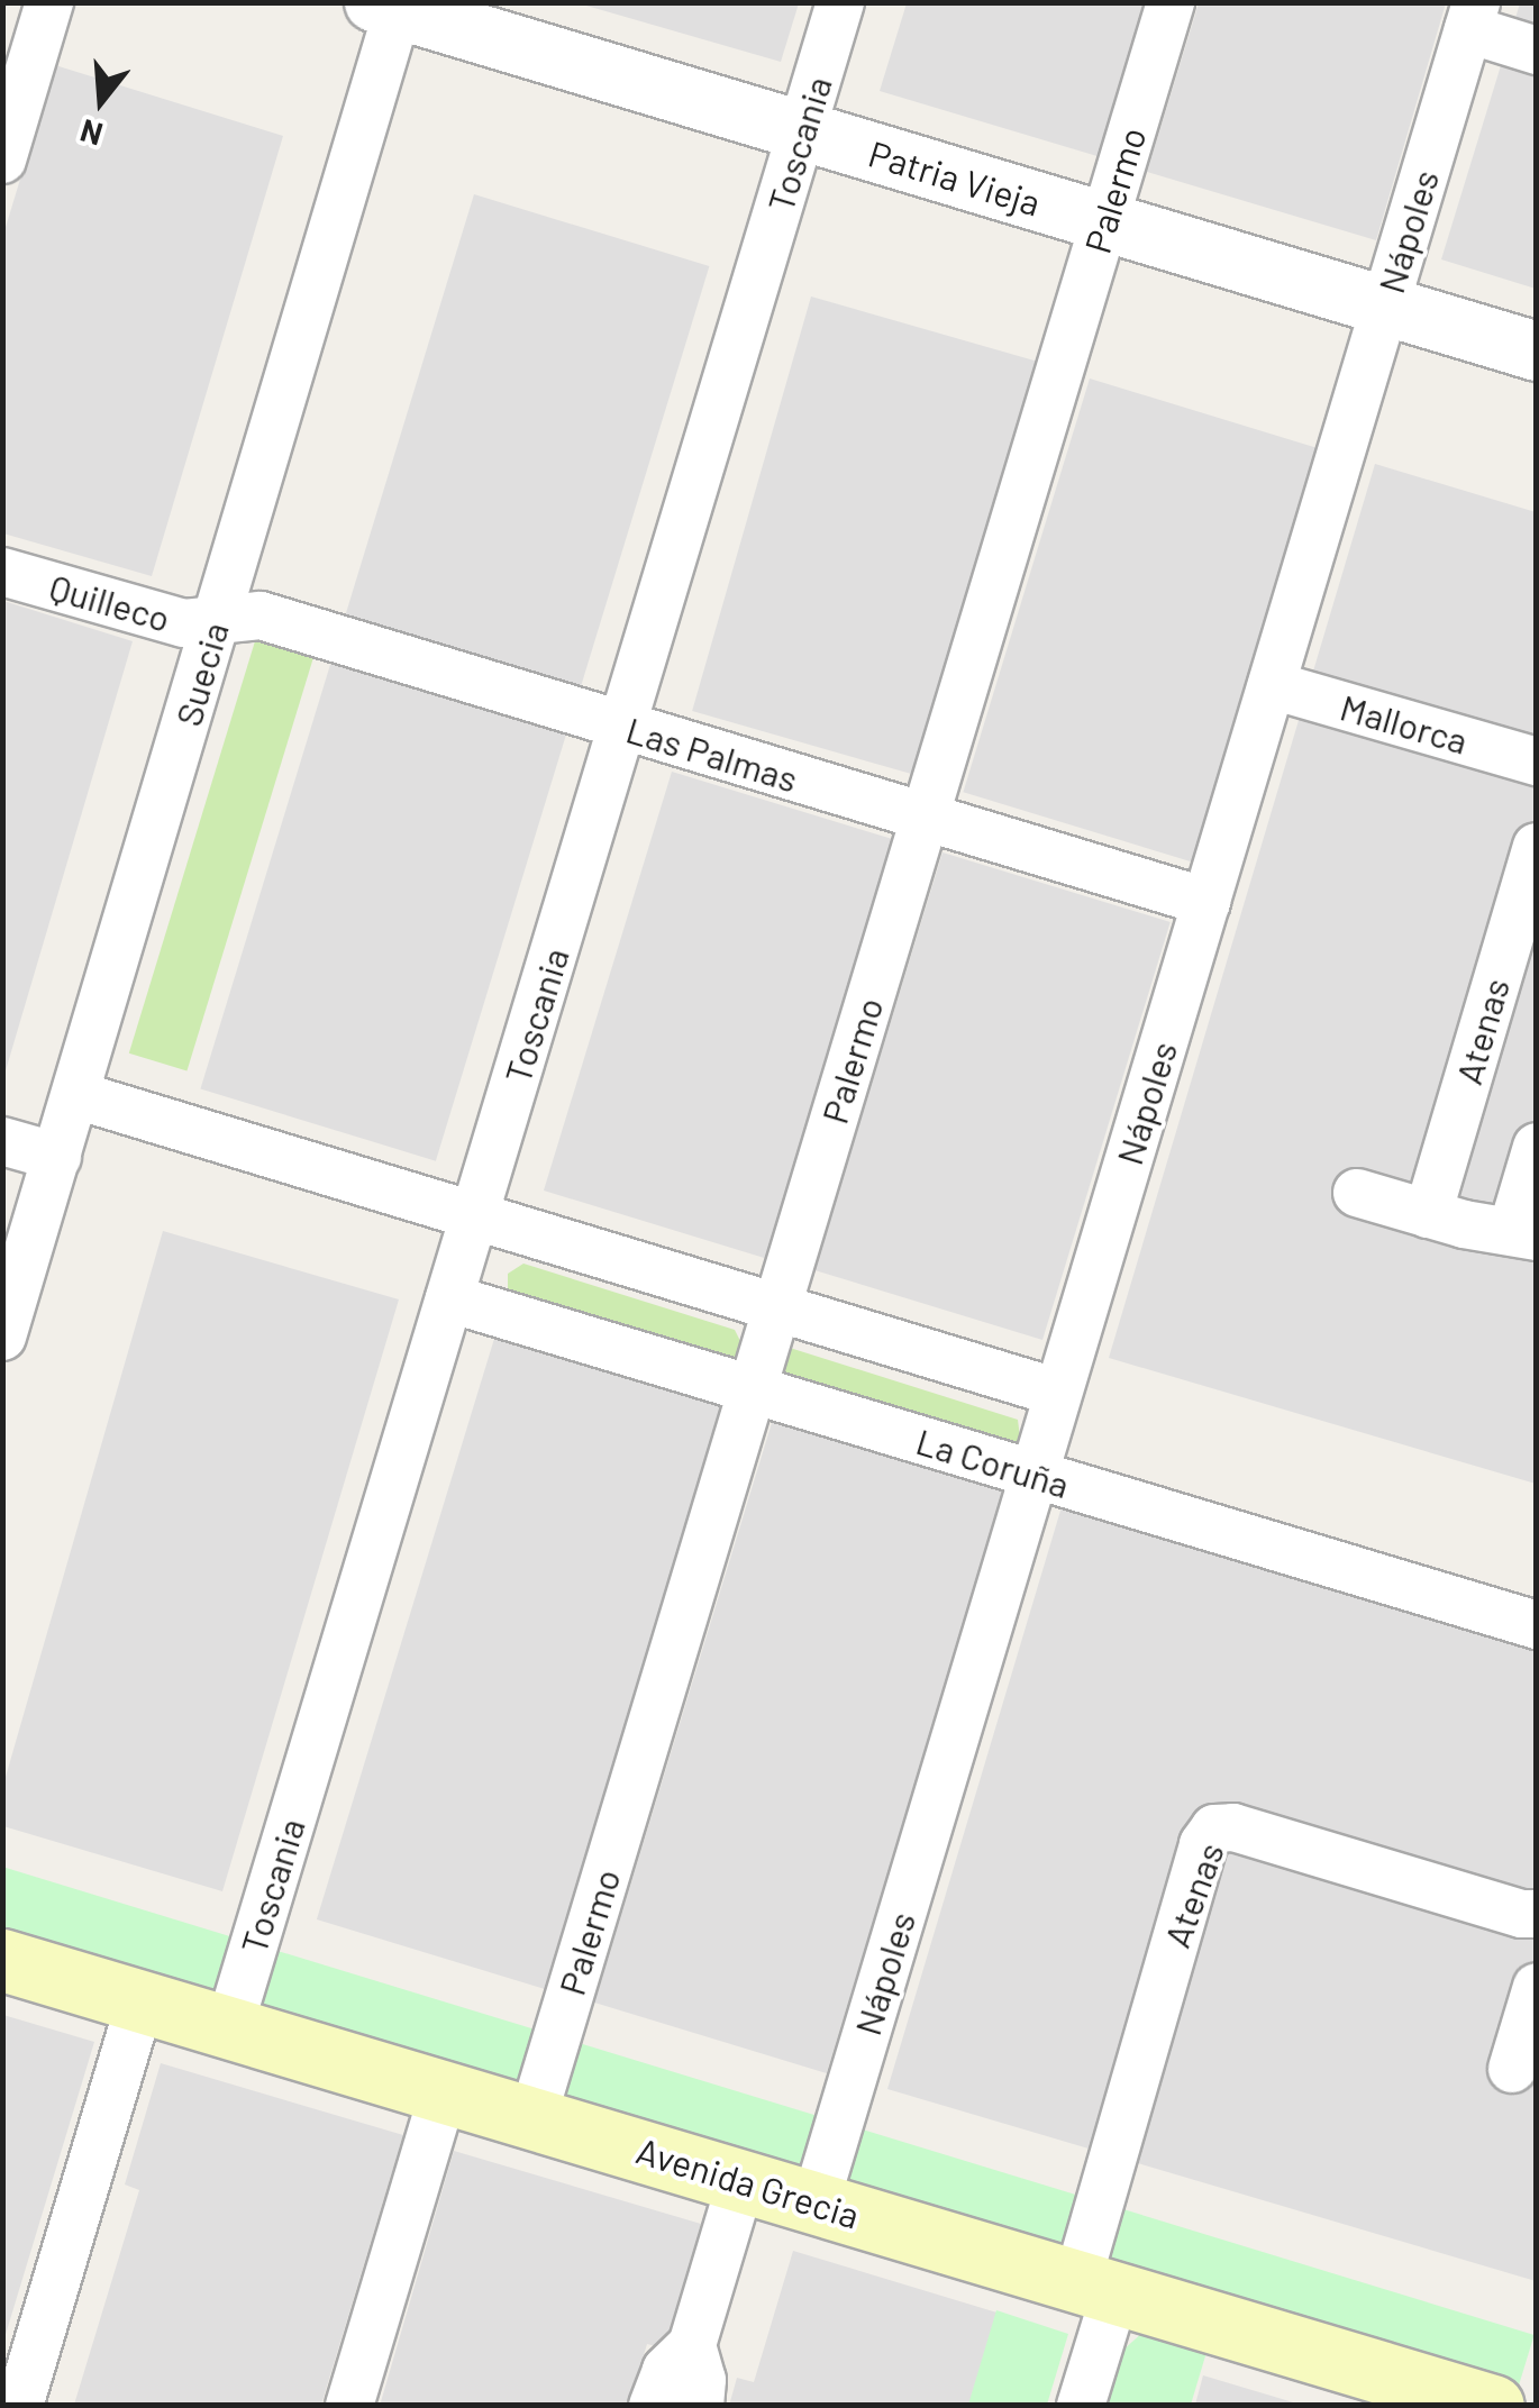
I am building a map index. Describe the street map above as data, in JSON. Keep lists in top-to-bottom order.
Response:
{
  "streets": {
    "main road": ["Avenida Grecia"],
    "street": [
      "Toscania",
      "Patria Vieja",
      "Palermo",
      "Nápoles",
      "Quilleco",
      "Suecia",
      "Mallorca",
      "Las Palmas",
      "Atenas",
      "La Coruña"
    ]
  },
  "crossings": [
    ["Toscania", "Patria Vieja"],
    ["Toscania", "Las Palmas"],
    ["Toscania", "La Coruña"],
    ["Toscania", "Avenida Grecia"],
    ["Patria Vieja", "Palermo"],
    ["Patria Vieja", "Nápoles"],
    ["Patria Vieja", "Suecia"],
    ["Palermo", "Las Palmas"],
    ["Palermo", "La Coruña"],
    ["Palermo", "Avenida Grecia"],
    ["Nápoles", "Mallorca"],
    ["Nápoles", "Las Palmas"],
    ["Nápoles", "La Coruña"],
    ["Nápoles", "Avenida Grecia"],
    ["Quilleco", "Suecia"],
    ["Quilleco", "Las Palmas"],
    ["Suecia", "Las Palmas"],
    ["Atenas", "Avenida Grecia"]
  ],
  "north": "bottom"
}
